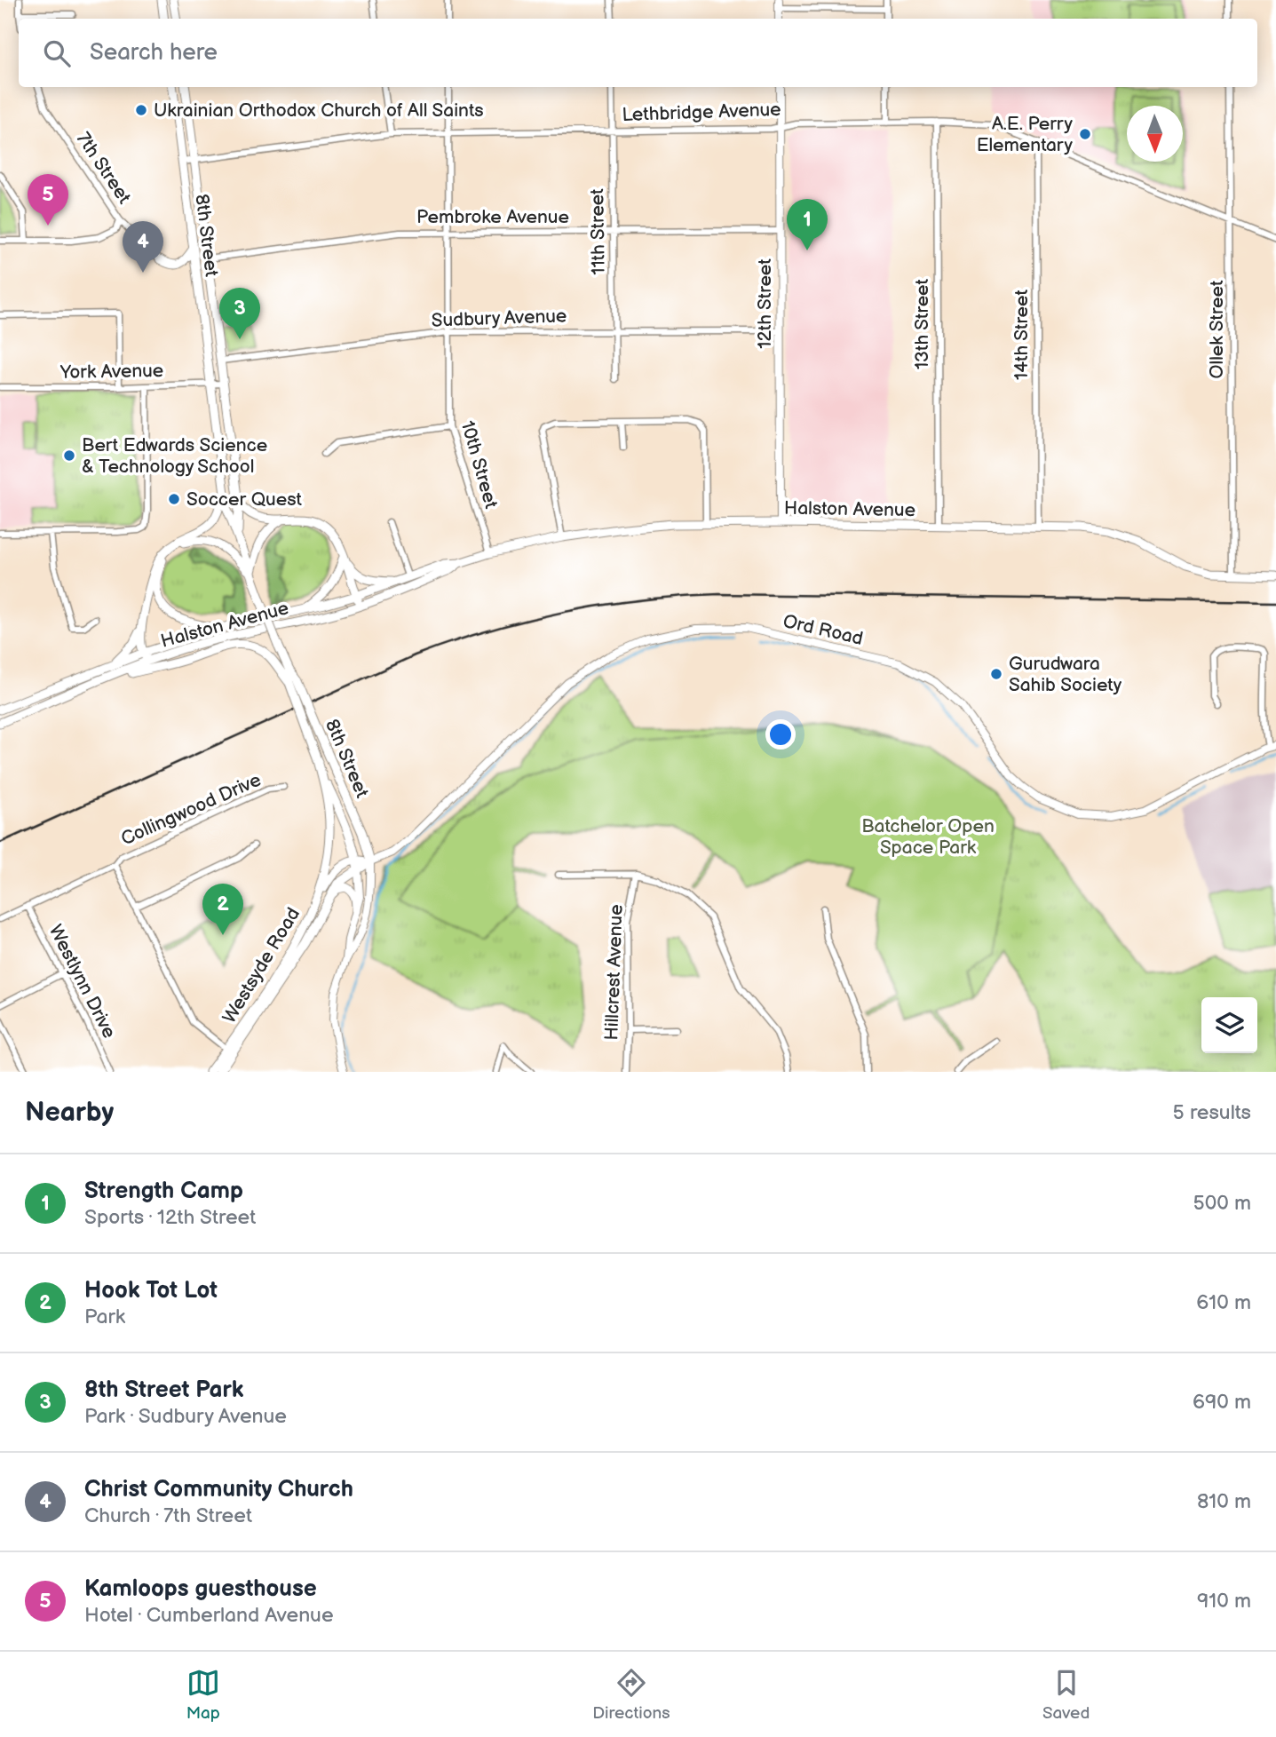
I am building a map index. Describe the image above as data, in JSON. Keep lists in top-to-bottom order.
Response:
{
  "streets": {
    "main road": ["8th Street", "Halston Avenue", "Westsyde Road"],
    "street": [
      "Lethbridge Avenue",
      "7th Street",
      "Pembroke Avenue",
      "11th Street",
      "12th Street",
      "Sudbury Avenue",
      "13th Street",
      "Ollek Street",
      "14th Street",
      "York Avenue",
      "10th Street",
      "Ord Road",
      "Collingwood Drive",
      "Hillcrest Avenue",
      "Westlynn Drive"
    ]
  },
  "crossings": [
    ["Lethbridge Avenue", "11th Street"],
    ["Lethbridge Avenue", "8th Street"],
    ["Lethbridge Avenue", "12th Street"],
    ["Lethbridge Avenue", "13th Street"],
    ["Lethbridge Avenue", "Ollek Street"],
    ["Lethbridge Avenue", "14th Street"],
    ["Lethbridge Avenue", "10th Street"],
    ["Pembroke Avenue", "11th Street"],
    ["Pembroke Avenue", "8th Street"],
    ["Pembroke Avenue", "12th Street"],
    ["Pembroke Avenue", "10th Street"],
    ["11th Street", "Sudbury Avenue"],
    ["8th Street", "Sudbury Avenue"],
    ["8th Street", "York Avenue"],
    ["8th Street", "Ord Road"],
    ["8th Street", "Westsyde Road"],
    ["12th Street", "Sudbury Avenue"],
    ["12th Street", "Halston Avenue"],
    ["Sudbury Avenue", "10th Street"],
    ["13th Street", "Halston Avenue"],
    ["Ollek Street", "Halston Avenue"],
    ["14th Street", "Halston Avenue"],
    ["10th Street", "Halston Avenue"],
    ["Ord Road", "Westsyde Road"],
    ["Collingwood Drive", "Westsyde Road"],
    ["Collingwood Drive", "Westlynn Drive"]
  ],
  "parks": ["Batchelor Open Space Park"],
  "places": [
    "Ukrainian Orthodox Church of All Saints",
    "A.E. Perry Elementary",
    "Bert Edwards Science & Technology School",
    "Soccer Quest",
    "Gurudwara Sahib Society"
  ],
  "north": "bottom",
  "page": {
    "search": "Search here",
    "pins": [
      "5",
      "1",
      "4",
      "3",
      "2"
    ],
    "heading": ["Nearby", "5 results"],
    "list": [
      {
        "mark": "1",
        "name": "Strength Camp",
        "note": "Sports · 12th Street",
        "value": "500 m"
      },
      {
        "mark": "2",
        "name": "Hook Tot Lot",
        "note": "Park",
        "value": "610 m"
      },
      {
        "mark": "3",
        "name": "8th Street Park",
        "note": "Park · Sudbury Avenue",
        "value": "690 m"
      },
      {
        "mark": "4",
        "name": "Christ Community Church",
        "note": "Church · 7th Street",
        "value": "810 m"
      },
      {
        "mark": "5",
        "name": "Kamloops guesthouse",
        "note": "Hotel · Cumberland Avenue",
        "value": "910 m"
      }
    ],
    "nav": ["Map", "Directions", "Saved"]
  }
}
